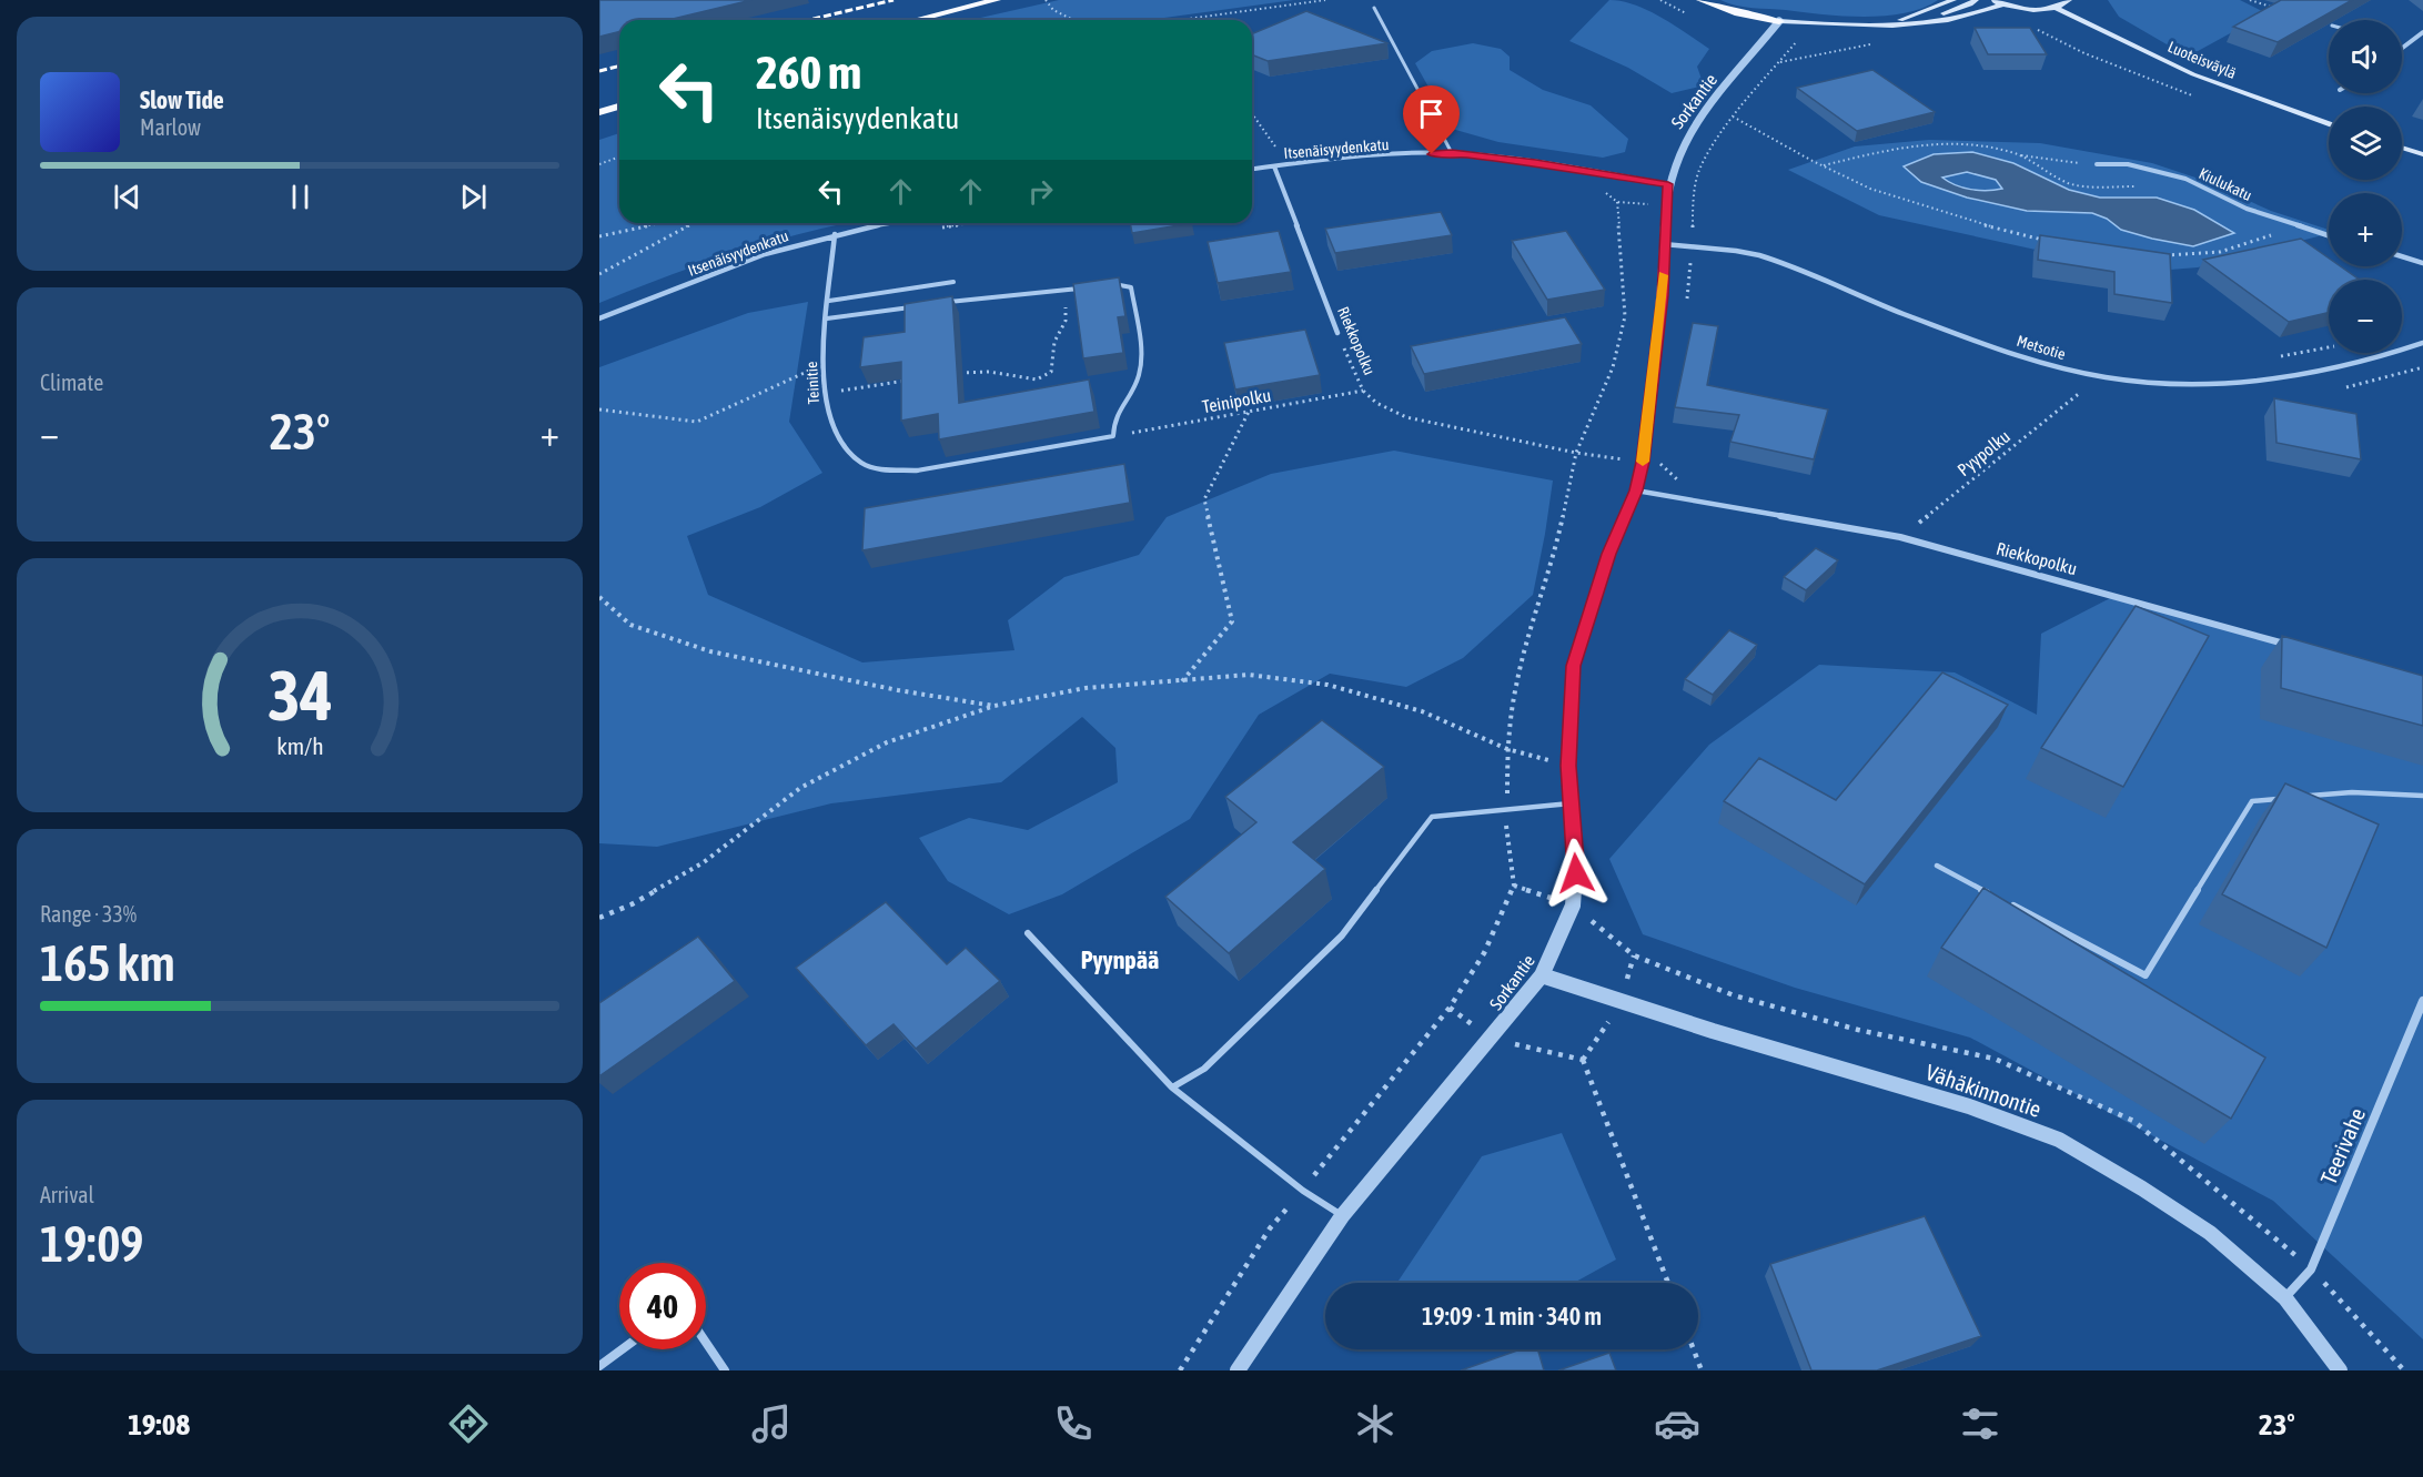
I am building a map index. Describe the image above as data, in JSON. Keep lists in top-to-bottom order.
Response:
{
  "streets": {
    "main road": ["Luoteisväylä"],
    "street": [
      "Sorkantie",
      "Itsenäisyydenkatu",
      "Kiulukatu",
      "Riekkopolku",
      "Metsotie",
      "Teinitie",
      "Vähäkinnontie",
      "Teerivahe"
    ],
    "path": ["Teinipolku", "Pyypolku"]
  },
  "crossings": [
    ["Sorkantie", "Itsenäisyydenkatu"],
    ["Sorkantie", "Riekkopolku"],
    ["Sorkantie", "Metsotie"],
    ["Sorkantie", "Vähäkinnontie"],
    ["Itsenäisyydenkatu", "Riekkopolku"],
    ["Itsenäisyydenkatu", "Teinitie"],
    ["Riekkopolku", "Teinipolku"],
    ["Riekkopolku", "Pyypolku"],
    ["Vähäkinnontie", "Teerivahe"]
  ],
  "districts": ["Pyynpää"],
  "page": {
    "map_buttons": ["+", "−"],
    "turn": ["260 m", "Itsenäisyydenkatu"],
    "song": ["Slow Tide", "Marlow"],
    "tile": [
      "Climate",
      ["Range · 33%", "165 km"],
      ["Arrival", "19:09"]
    ],
    "heat": ["−", "23°", "+"],
    "limit": "40",
    "trip": "19:09 · 1 min · 340 m",
    "tabs": ["19:08", "23°"],
    "gauge": ["34", "km/h"]
  }
}
